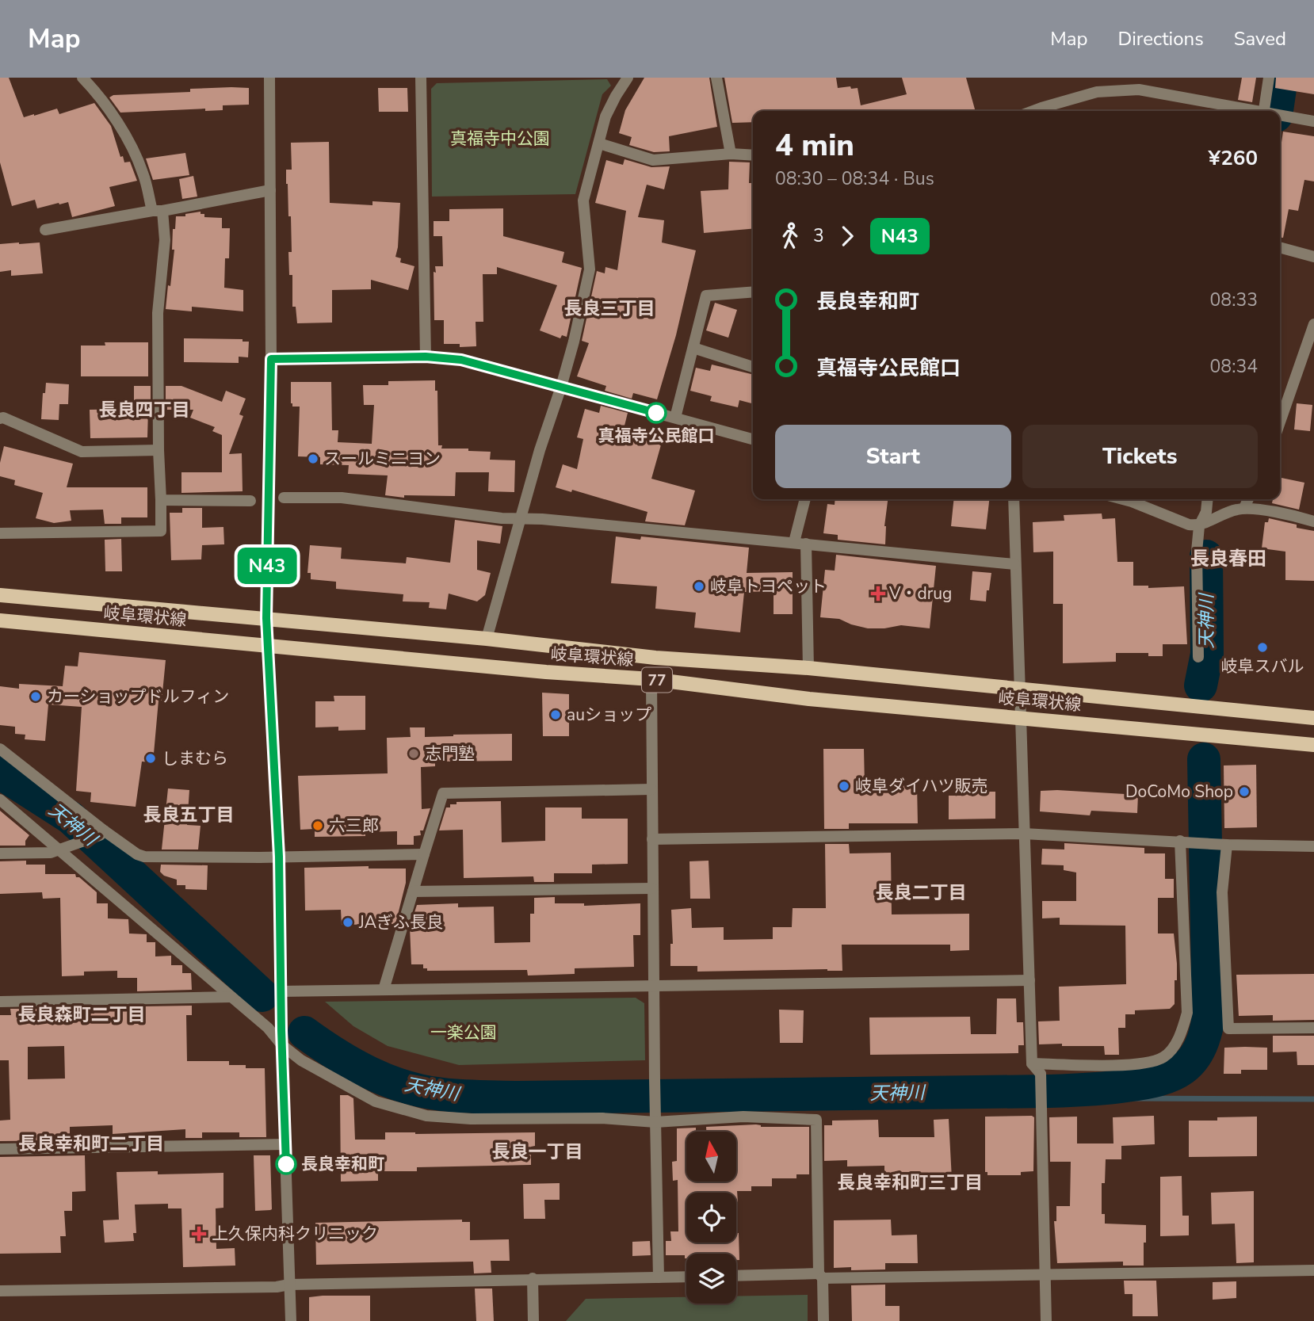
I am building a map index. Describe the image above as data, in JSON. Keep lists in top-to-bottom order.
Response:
{
  "streets": {
    "main road": ["岐阜環状線", "77"]
  },
  "districts": [
    "長良三丁目",
    "長良四丁目",
    "長良春田",
    "長良五丁目",
    "長良二丁目",
    "長良森町二丁目",
    "長良幸和町二丁目",
    "長良一丁目",
    "長良幸和町三丁目"
  ],
  "water": ["天神川"],
  "parks": ["真福寺中公園", "一楽公園"],
  "places": {
    "other": [
      "真福寺公民館口",
      "スールミニヨン",
      "岐阜トヨペット",
      "岐阜スバル",
      "カーショップドルフィン",
      "auショップ",
      "志門塾",
      "しまむら",
      "岐阜ダイハツ販売",
      "DoCoMo Shop",
      "六三郎",
      "JAぎふ長良",
      "長良幸和町"
    ],
    "health": ["V・drug", "上久保内科クリニック"]
  },
  "lines": ["bus line N43"],
  "north": "top",
  "page": {
    "header": "Map",
    "nav": ["Map", "Directions", "Saved"],
    "on_map": "N43",
    "heading": ["4 min", "08:30 – 08:34 · Bus", "¥260"],
    "legs": ["3", "N43"],
    "list": [
      {
        "name": "長良幸和町",
        "value": "08:33"
      },
      {
        "name": "真福寺公民館口",
        "value": "08:34"
      }
    ],
    "buttons": ["Start", "Tickets"]
  }
}
